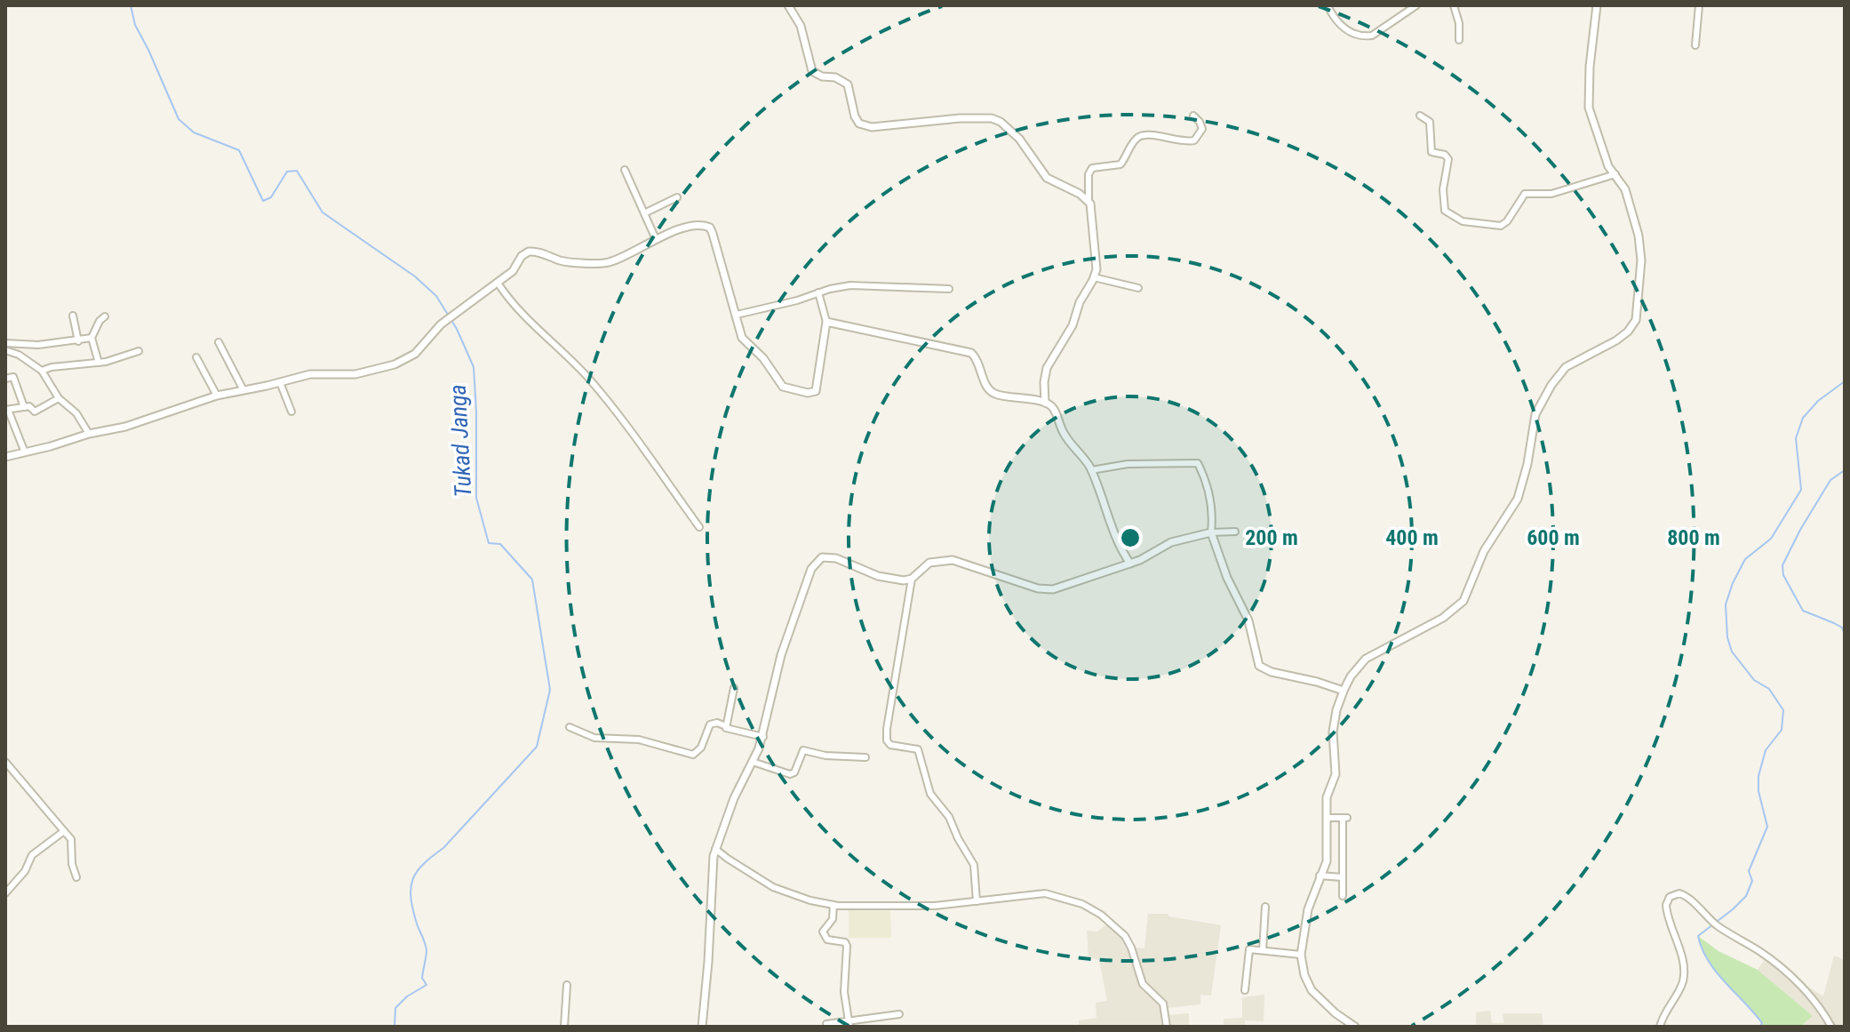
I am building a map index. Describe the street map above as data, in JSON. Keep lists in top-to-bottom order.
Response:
{
  "water": ["Tukad Janga"],
  "rings": [
    "200 m",
    "400 m",
    "600 m",
    "800 m"
  ]
}
